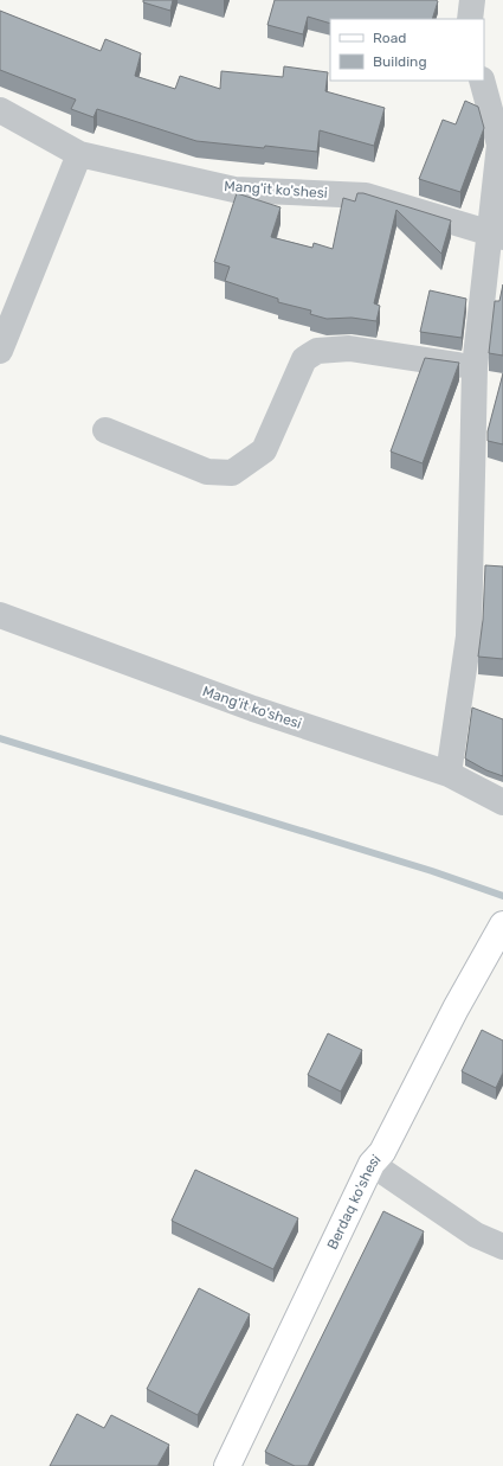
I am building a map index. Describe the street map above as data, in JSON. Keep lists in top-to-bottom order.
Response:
{
  "streets": {
    "main road": ["Berdaq ko'shesi"],
    "street": ["Mang'it ko'shesi"]
  },
  "legend": ["Road", "Building"]
}
